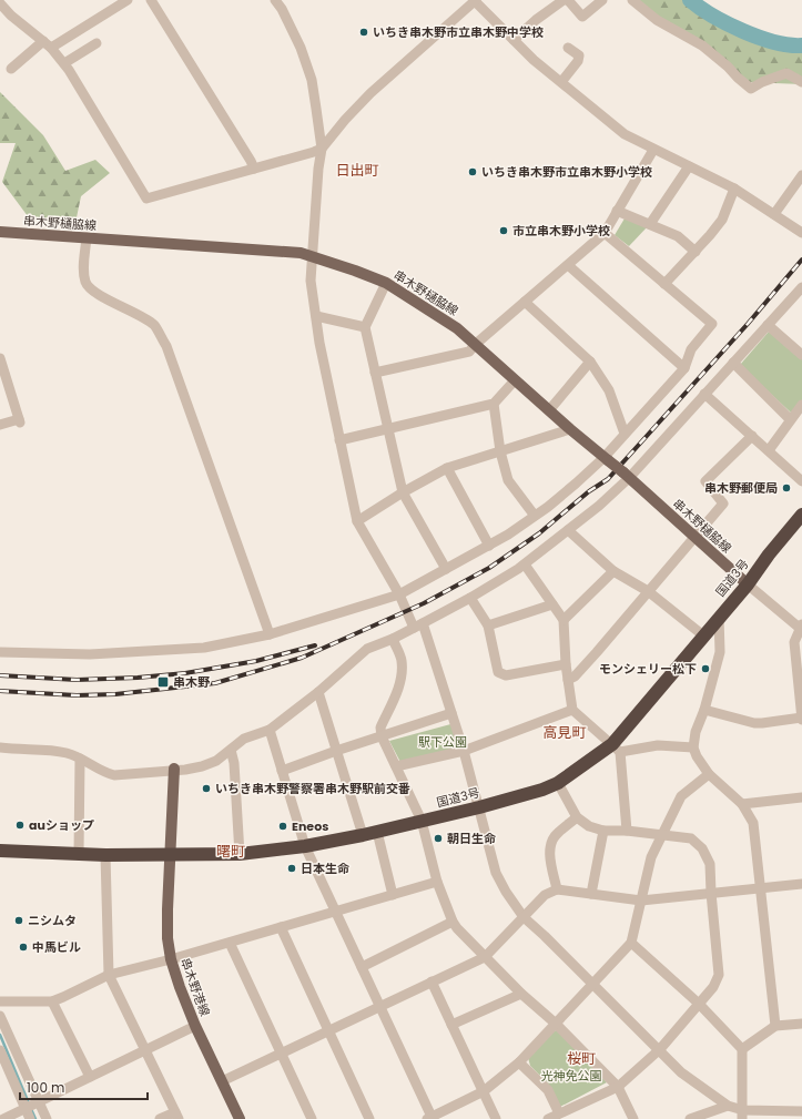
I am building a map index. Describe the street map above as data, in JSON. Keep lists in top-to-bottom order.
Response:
{
  "streets": {
    "highway": ["国道3号"],
    "main road": ["串木野樋脇線", "串木野港線"]
  },
  "crossings": [
    ["串木野樋脇線", "国道3号"],
    ["国道3号", "串木野港線"]
  ],
  "districts": [
    "日出町",
    "高見町",
    "曙町",
    "桜町"
  ],
  "parks": ["駅下公園", "光神免公園"],
  "places": {
    "other": [
      "いちき串木野市立串木野中学校",
      "いちき串木野市立串木野小学校",
      "市立串木野小学校",
      "串木野郵便局",
      "モンシェリー松下",
      "いちき串木野警察署串木野駅前交番",
      "auショップ",
      "Eneos",
      "朝日生命",
      "日本生命",
      "ニシムタ",
      "中馬ビル"
    ],
    "transit": ["串木野"]
  },
  "scale_bar": "100 m"
}
